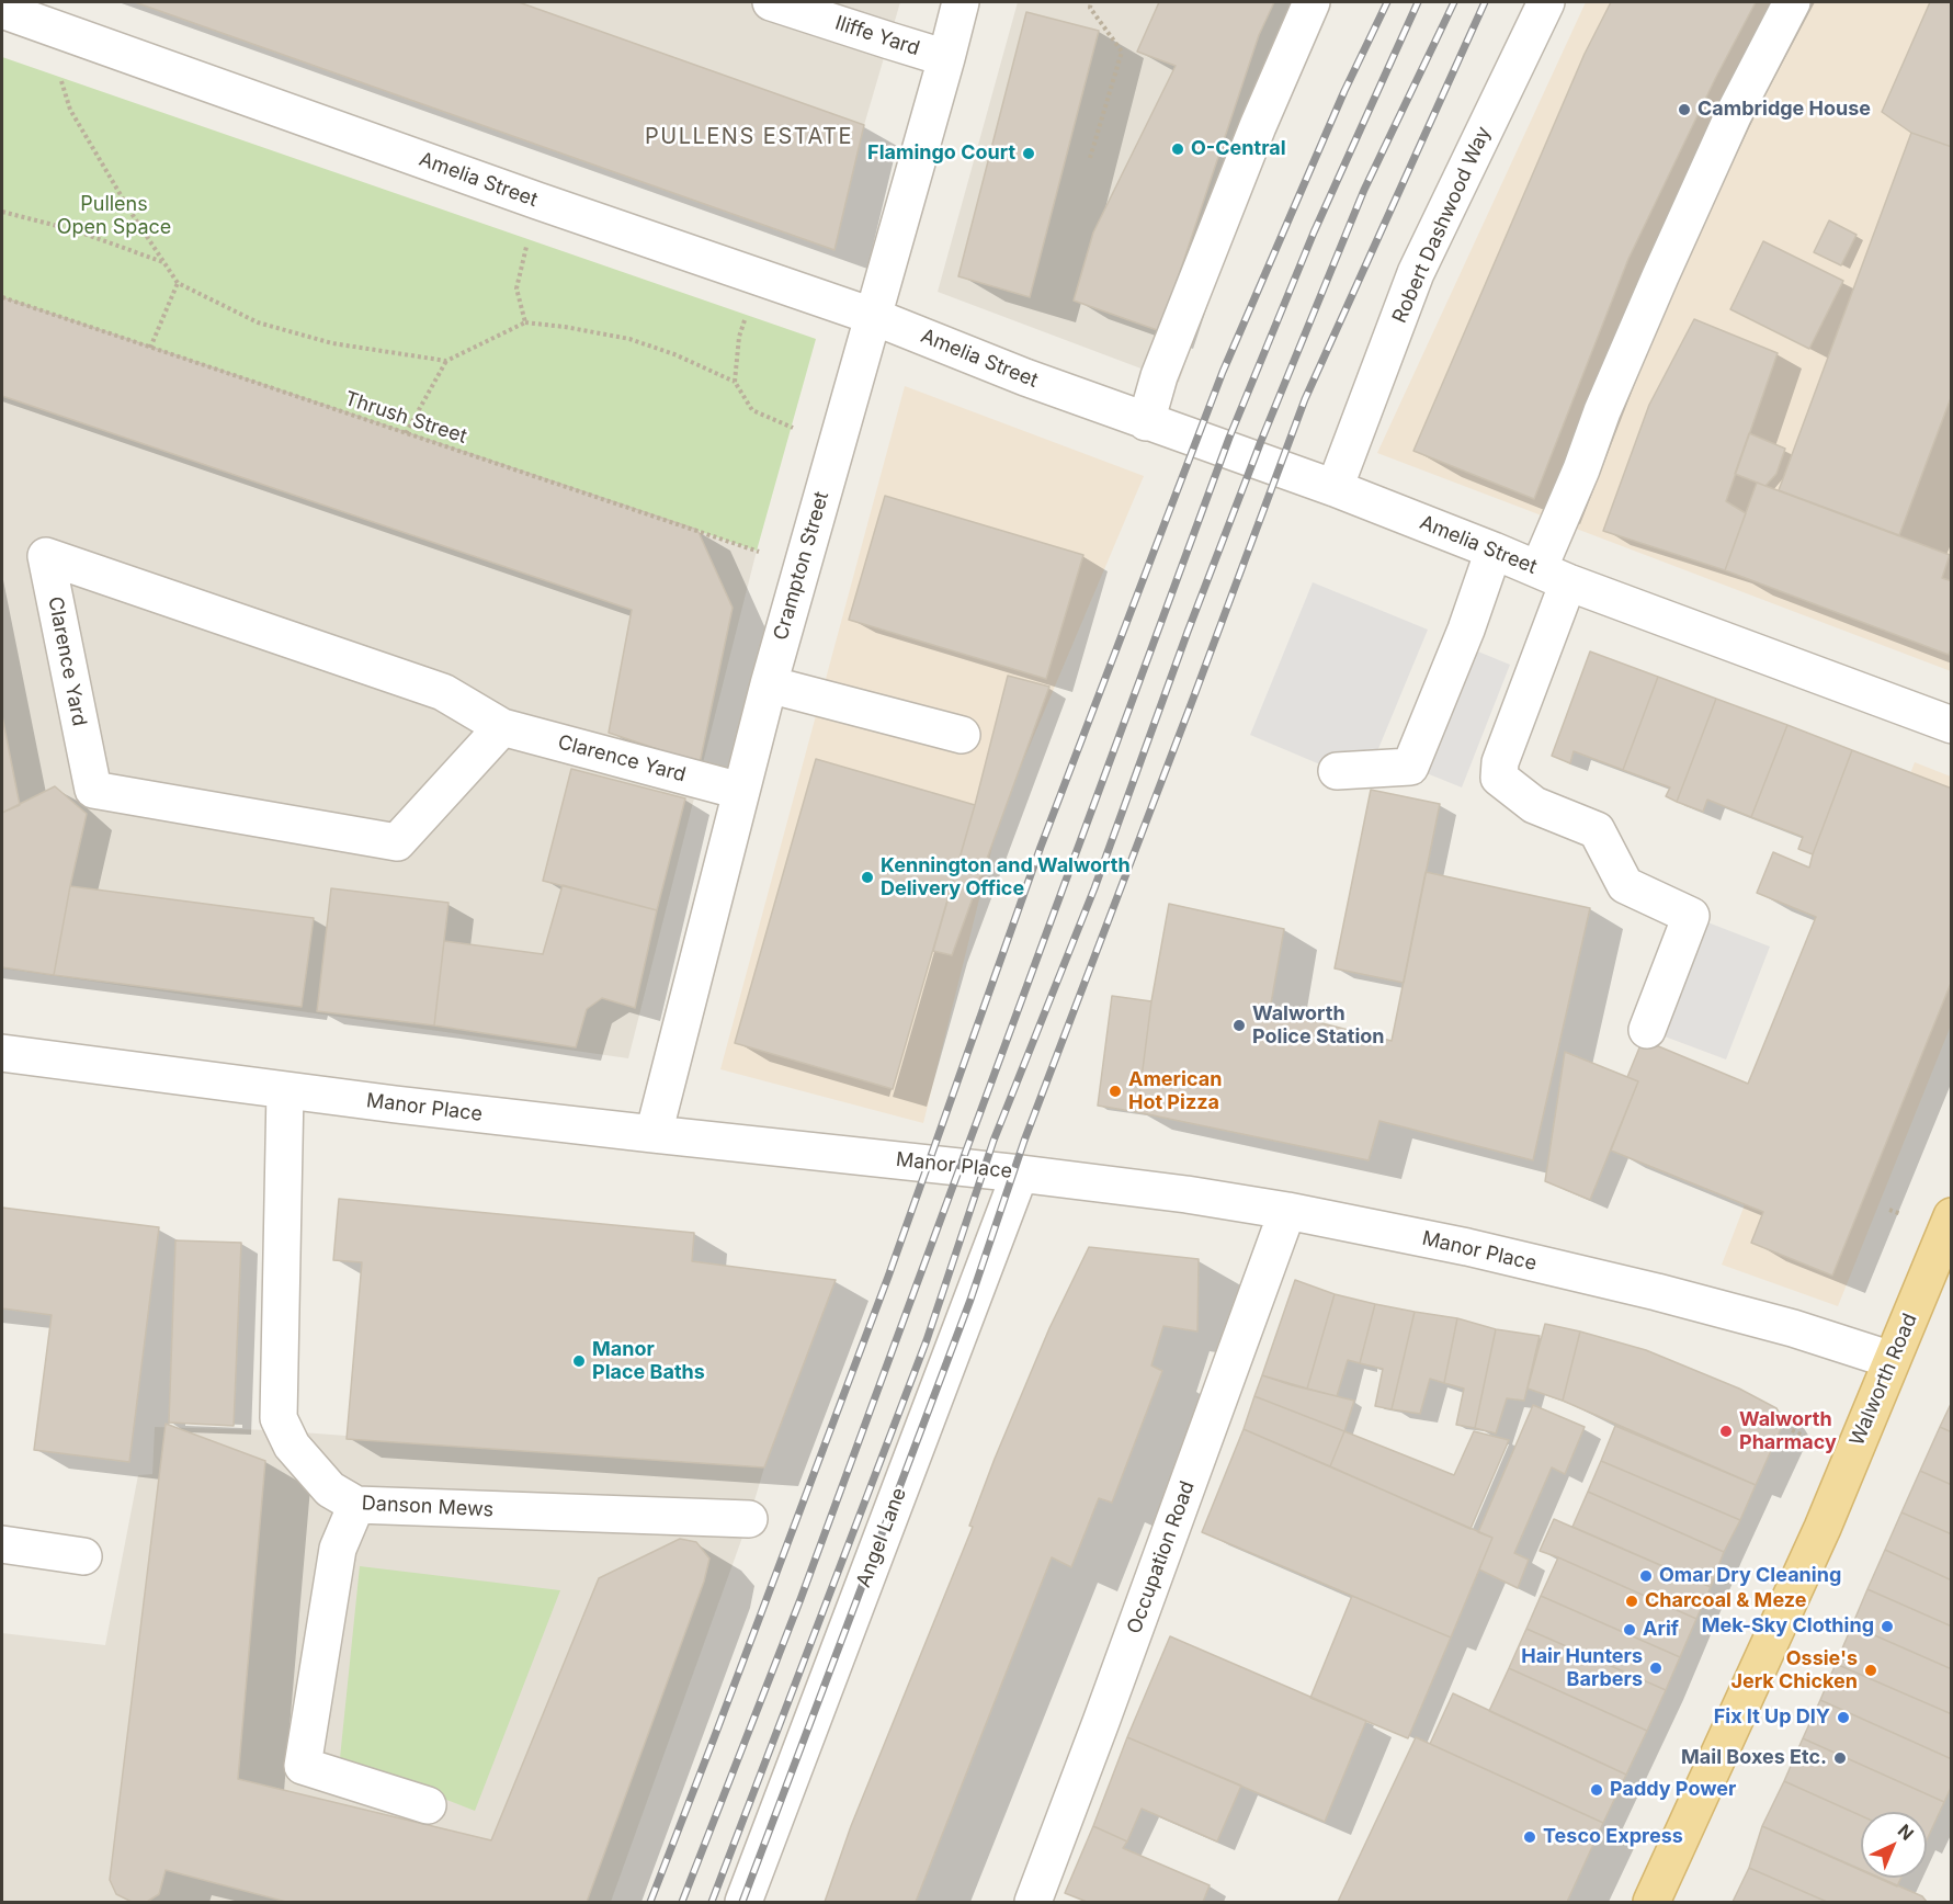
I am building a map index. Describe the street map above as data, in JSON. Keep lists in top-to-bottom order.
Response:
{
  "streets": {
    "main road": ["Walworth Road"],
    "street": [
      "Iliffe Yard",
      "Amelia Street",
      "Robert Dashwood Way",
      "Crampton Street",
      "Clarence Yard",
      "Manor Place",
      "Danson Mews",
      "Angel Lane",
      "Occupation Road"
    ],
    "path": ["Thrush Street"]
  },
  "crossings": [
    ["Iliffe Yard", "Crampton Street"],
    ["Amelia Street", "Robert Dashwood Way"],
    ["Amelia Street", "Crampton Street"],
    ["Thrush Street", "Crampton Street"],
    ["Crampton Street", "Clarence Yard"],
    ["Crampton Street", "Manor Place"],
    ["Manor Place", "Walworth Road"],
    ["Manor Place", "Danson Mews"],
    ["Manor Place", "Angel Lane"],
    ["Manor Place", "Occupation Road"]
  ],
  "districts": ["PULLENS ESTATE"],
  "parks": ["Pullens Open Space"],
  "places": [
    "Cambridge House",
    "O-Central",
    "Flamingo Court",
    "Kennington and Walworth Delivery Office",
    "Walworth Police Station",
    "American Hot Pizza",
    "Manor Place Baths",
    "Walworth Pharmacy",
    "Omar Dry Cleaning",
    "Charcoal & Meze",
    "Mek-Sky Clothing",
    "Arif",
    "Hair Hunters Barbers",
    "Ossie's Jerk Chicken",
    "Fix It Up DIY",
    "Mail Boxes Etc.",
    "Paddy Power",
    "Tesco Express"
  ],
  "north": "top right"
}
